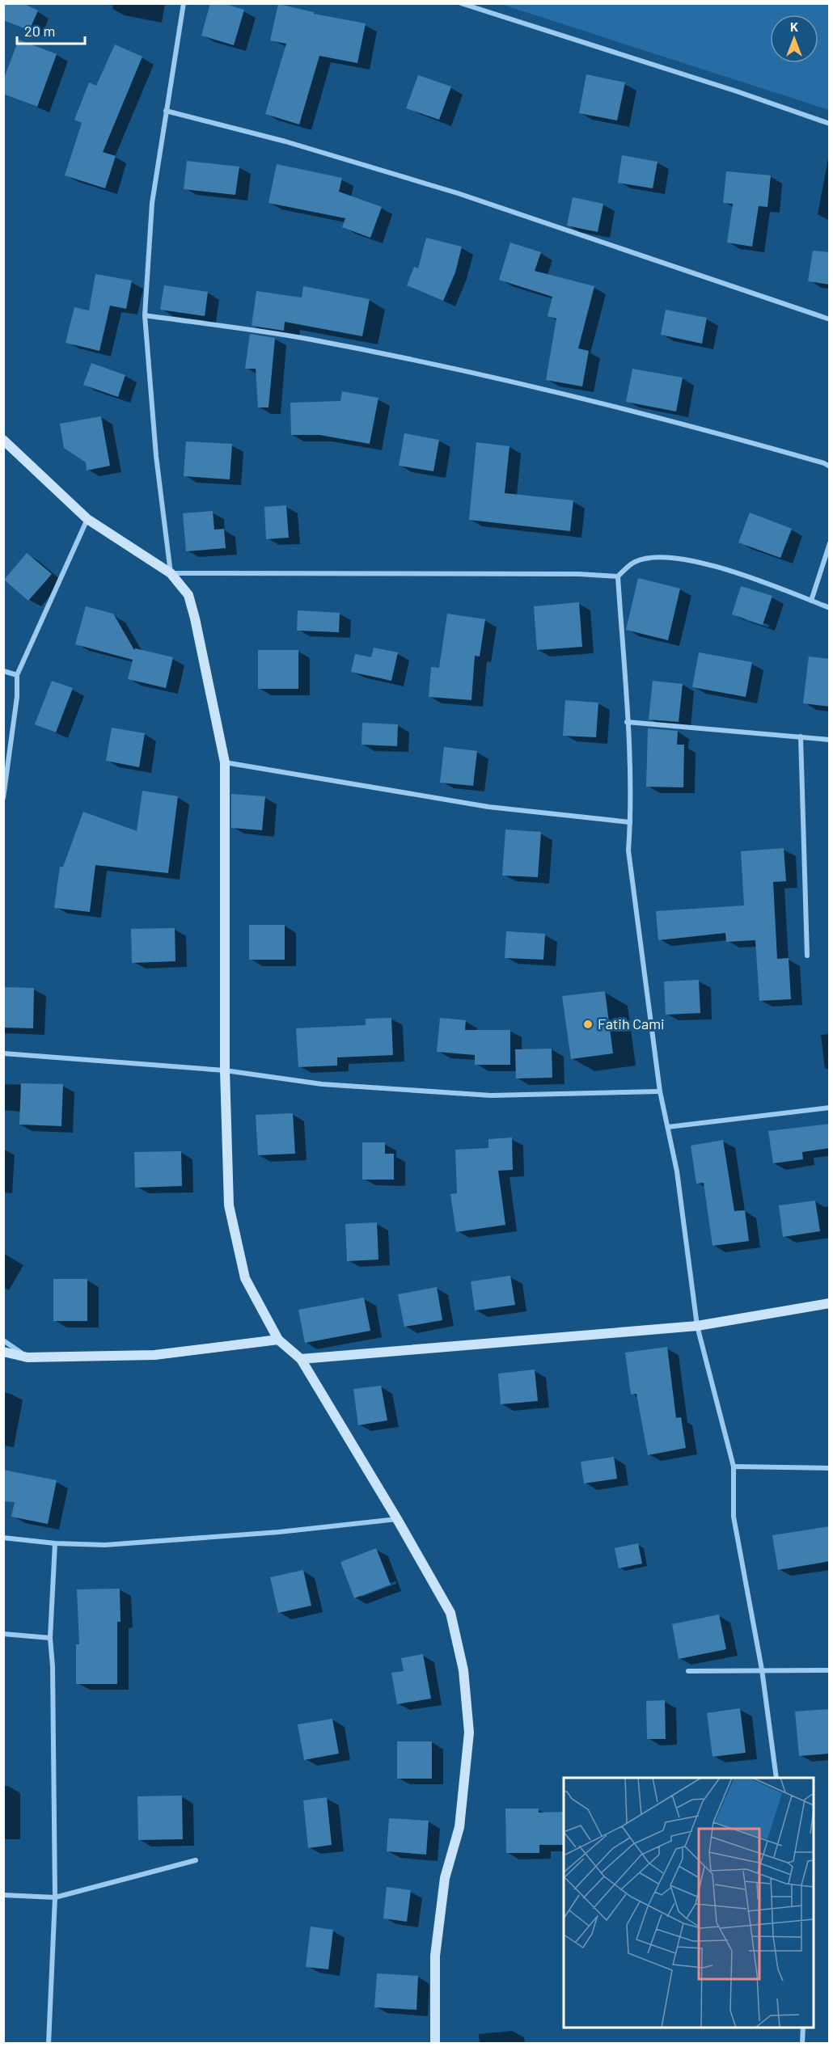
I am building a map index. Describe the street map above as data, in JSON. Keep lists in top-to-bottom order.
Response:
{
  "places": ["Fatih Cami"],
  "scale_bar": "20 m",
  "north": "top"
}
